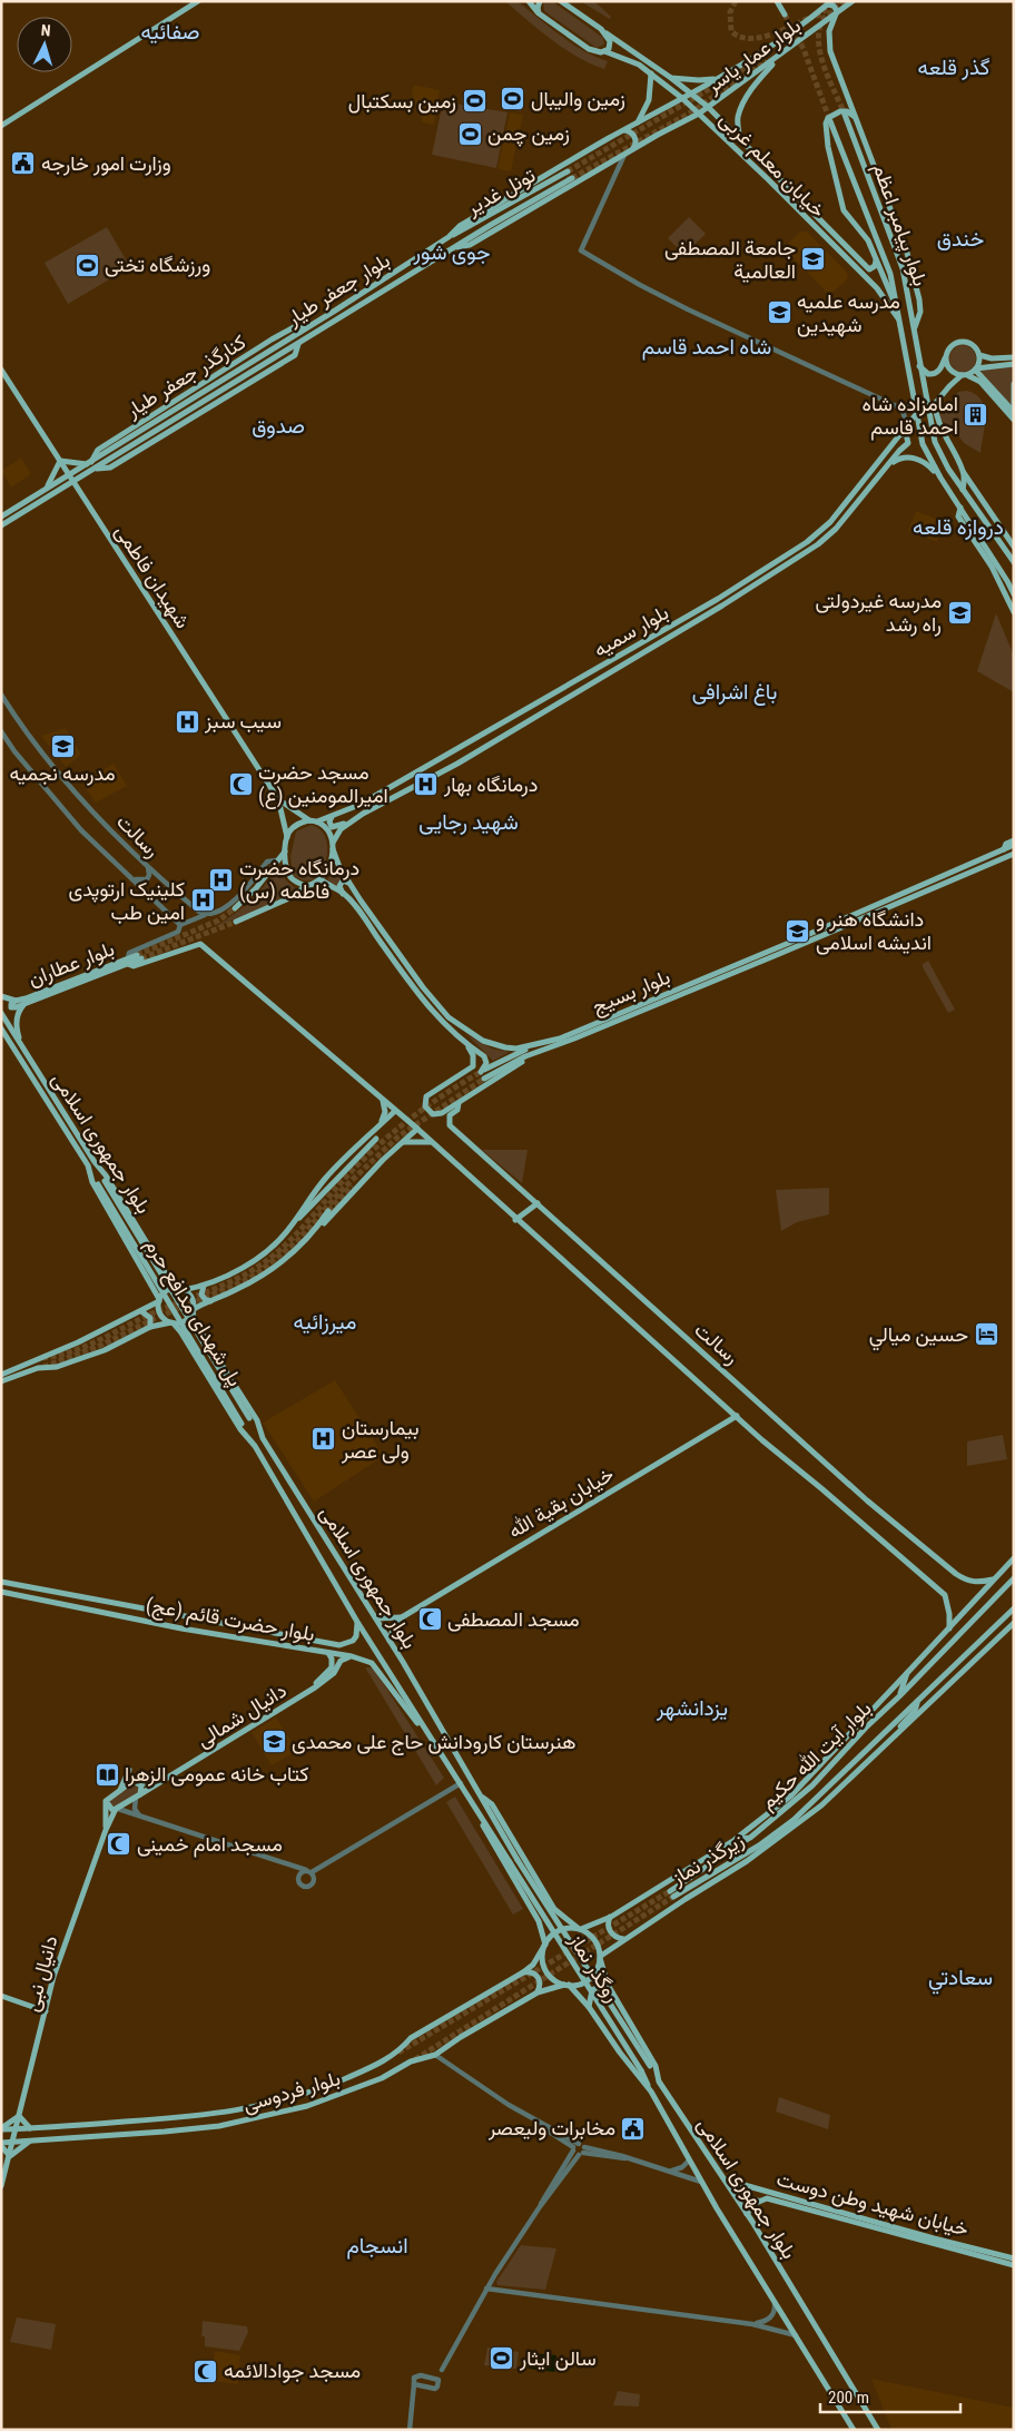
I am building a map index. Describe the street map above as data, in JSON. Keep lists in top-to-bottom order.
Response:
{
  "streets": {
    "main road": [
      "بلوار عمار یاسر",
      "خیابان معلم غربی",
      "تونل غدیر",
      "بلوار پیامبر اعظم",
      "بلوار جعفر طیار",
      "شهیدان فاطمی",
      "بلوار سمیه",
      "رسالت",
      "بلوار عطاران",
      "بلوار بسیج",
      "بلوار جمهوری اسلامی",
      "پل شهدای مدافع حرم",
      "خیابان بقیة الله",
      "بلوار حضرت قائم (عج)",
      "دانیال شمالی",
      "بلوار آیت الله حکیم",
      "زیرگذر نماز",
      "روگذر نماز",
      "دانیال نبی",
      "بلوار فردوسی",
      "خیابان شهید وطن دوست"
    ]
  },
  "crossings": [
    ["بلوار عمار یاسر", "خیابان معلم غربی"],
    ["بلوار عمار یاسر", "بلوار جعفر طیار"],
    ["خیابان معلم غربی", "بلوار جعفر طیار"],
    ["تونل غدیر", "بلوار جعفر طیار"],
    ["بلوار جعفر طیار", "شهیدان فاطمی"],
    ["بلوار سمیه", "بلوار بسیج"],
    ["رسالت", "خیابان بقیة الله"],
    ["بلوار جمهوری اسلامی", "پل شهدای مدافع حرم"],
    ["بلوار جمهوری اسلامی", "خیابان بقیة الله"],
    ["بلوار جمهوری اسلامی", "بلوار حضرت قائم (عج)"],
    ["بلوار جمهوری اسلامی", "روگذر نماز"],
    ["بلوار جمهوری اسلامی", "بلوار فردوسی"],
    ["بلوار جمهوری اسلامی", "خیابان شهید وطن دوست"],
    ["بلوار حضرت قائم (عج)", "دانیال شمالی"],
    ["دانیال شمالی", "دانیال نبی"],
    ["بلوار آیت الله حکیم", "زیرگذر نماز"],
    ["دانیال نبی", "بلوار فردوسی"]
  ],
  "districts": [
    "صفائیه",
    "گذر قلعه",
    "خندق",
    "جوی شور",
    "شاه احمد قاسم",
    "صدوق",
    "دروازه قلعه",
    "باغ اشرافی",
    "شهید رجایی",
    "میرزائیه",
    "یزدانشهر",
    "سعادتي",
    "انسجام"
  ],
  "places": {
    "sports": [
      "زمین والیبال",
      "زمین بسکتبال",
      "زمین چمن",
      "ورزشگاه تختی",
      "سالن ایثار"
    ],
    "public building": ["وزارت امور خارجه", "مخابرات ولیعصر"],
    "school or university": [
      "جامعة المصطفی العالمیة",
      "مدرسه علمیه شهیدین",
      "مدرسه غیردولتی راه رشد",
      "مدرسه نجمیه",
      "دانشگاه هنر و اندیشه اسلامی",
      "هنرستان کارودانش حاج علی محمدی"
    ],
    "building": ["امامزاده شاه احمد قاسم"],
    "hospital": [
      "سیب سبز",
      "درمانگاه بهار",
      "درمانگاه حضرت فاطمه (س)",
      "کلینیک ارتوپدی امین طب",
      "بیمارستان ولی عصر"
    ],
    "mosque": [
      "مسجد حضرت امیرالمومنین (ع)",
      "مسجد المصطفی",
      "مسجد امام خمینی",
      "مسجد جوادالائمه"
    ],
    "hotel": ["حسين ميالي"],
    "library": ["کتاب خانه عمومی الزهرا"]
  },
  "scale_bar": "200 m",
  "north": "top"
}
